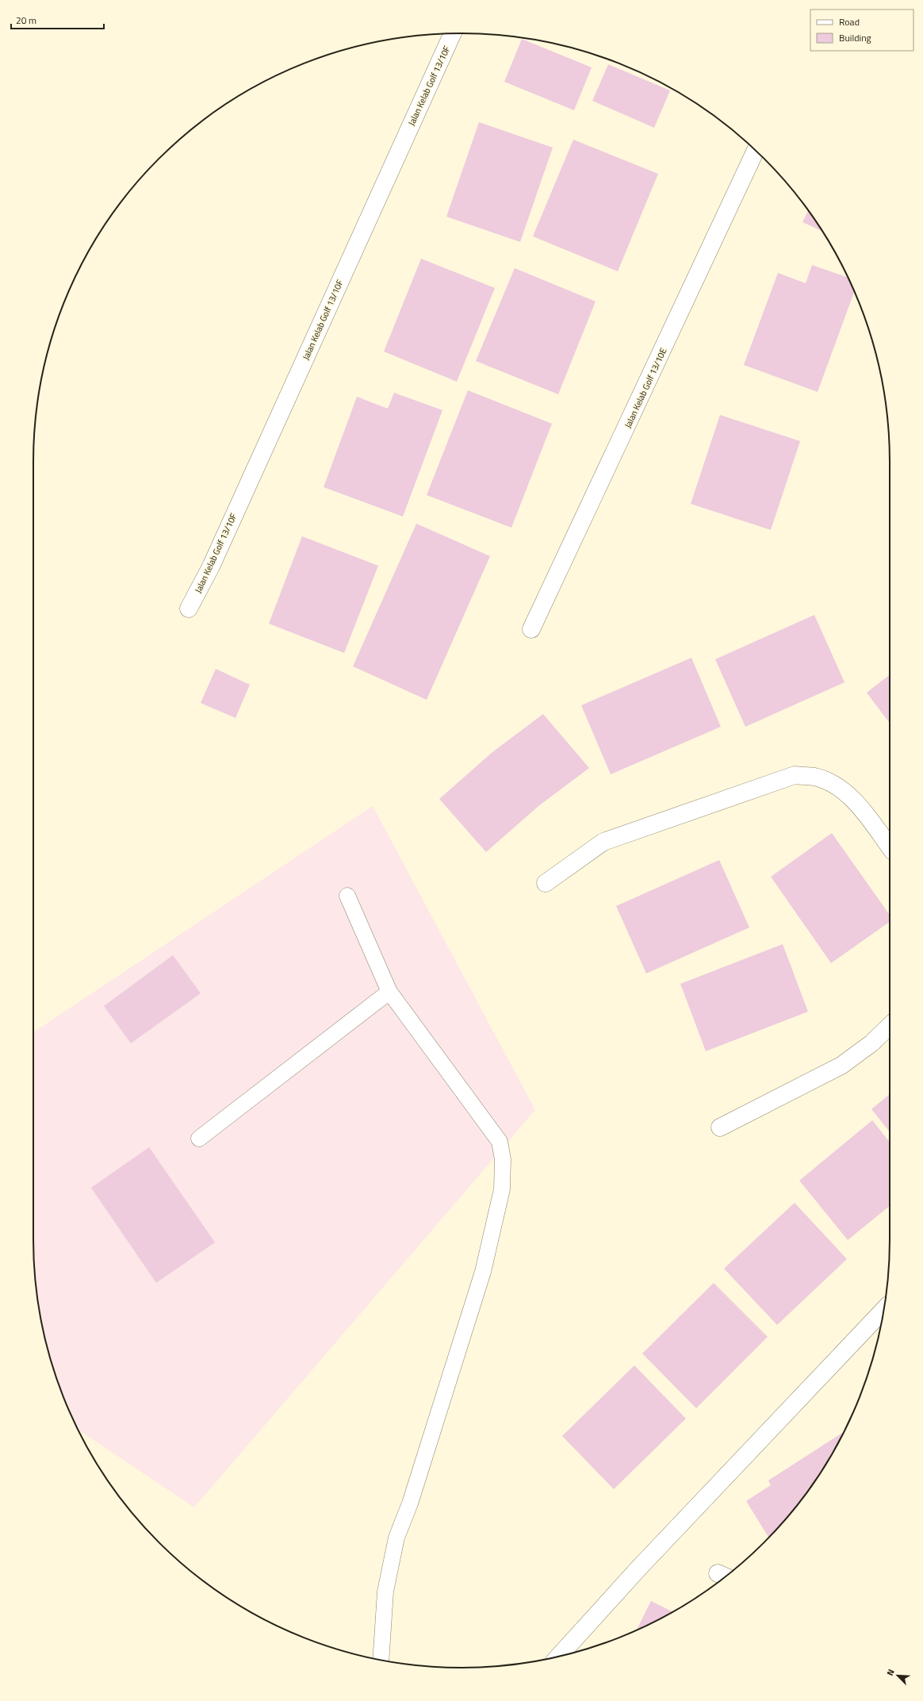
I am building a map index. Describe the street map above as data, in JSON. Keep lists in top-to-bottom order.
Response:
{
  "streets": {
    "street": ["Jalan Kelab Golf 13/10F", "Jalan Kelab Golf 13/10E"]
  },
  "legend": ["Road", "Building"],
  "scale_bar": "20 m",
  "north": "top left"
}
